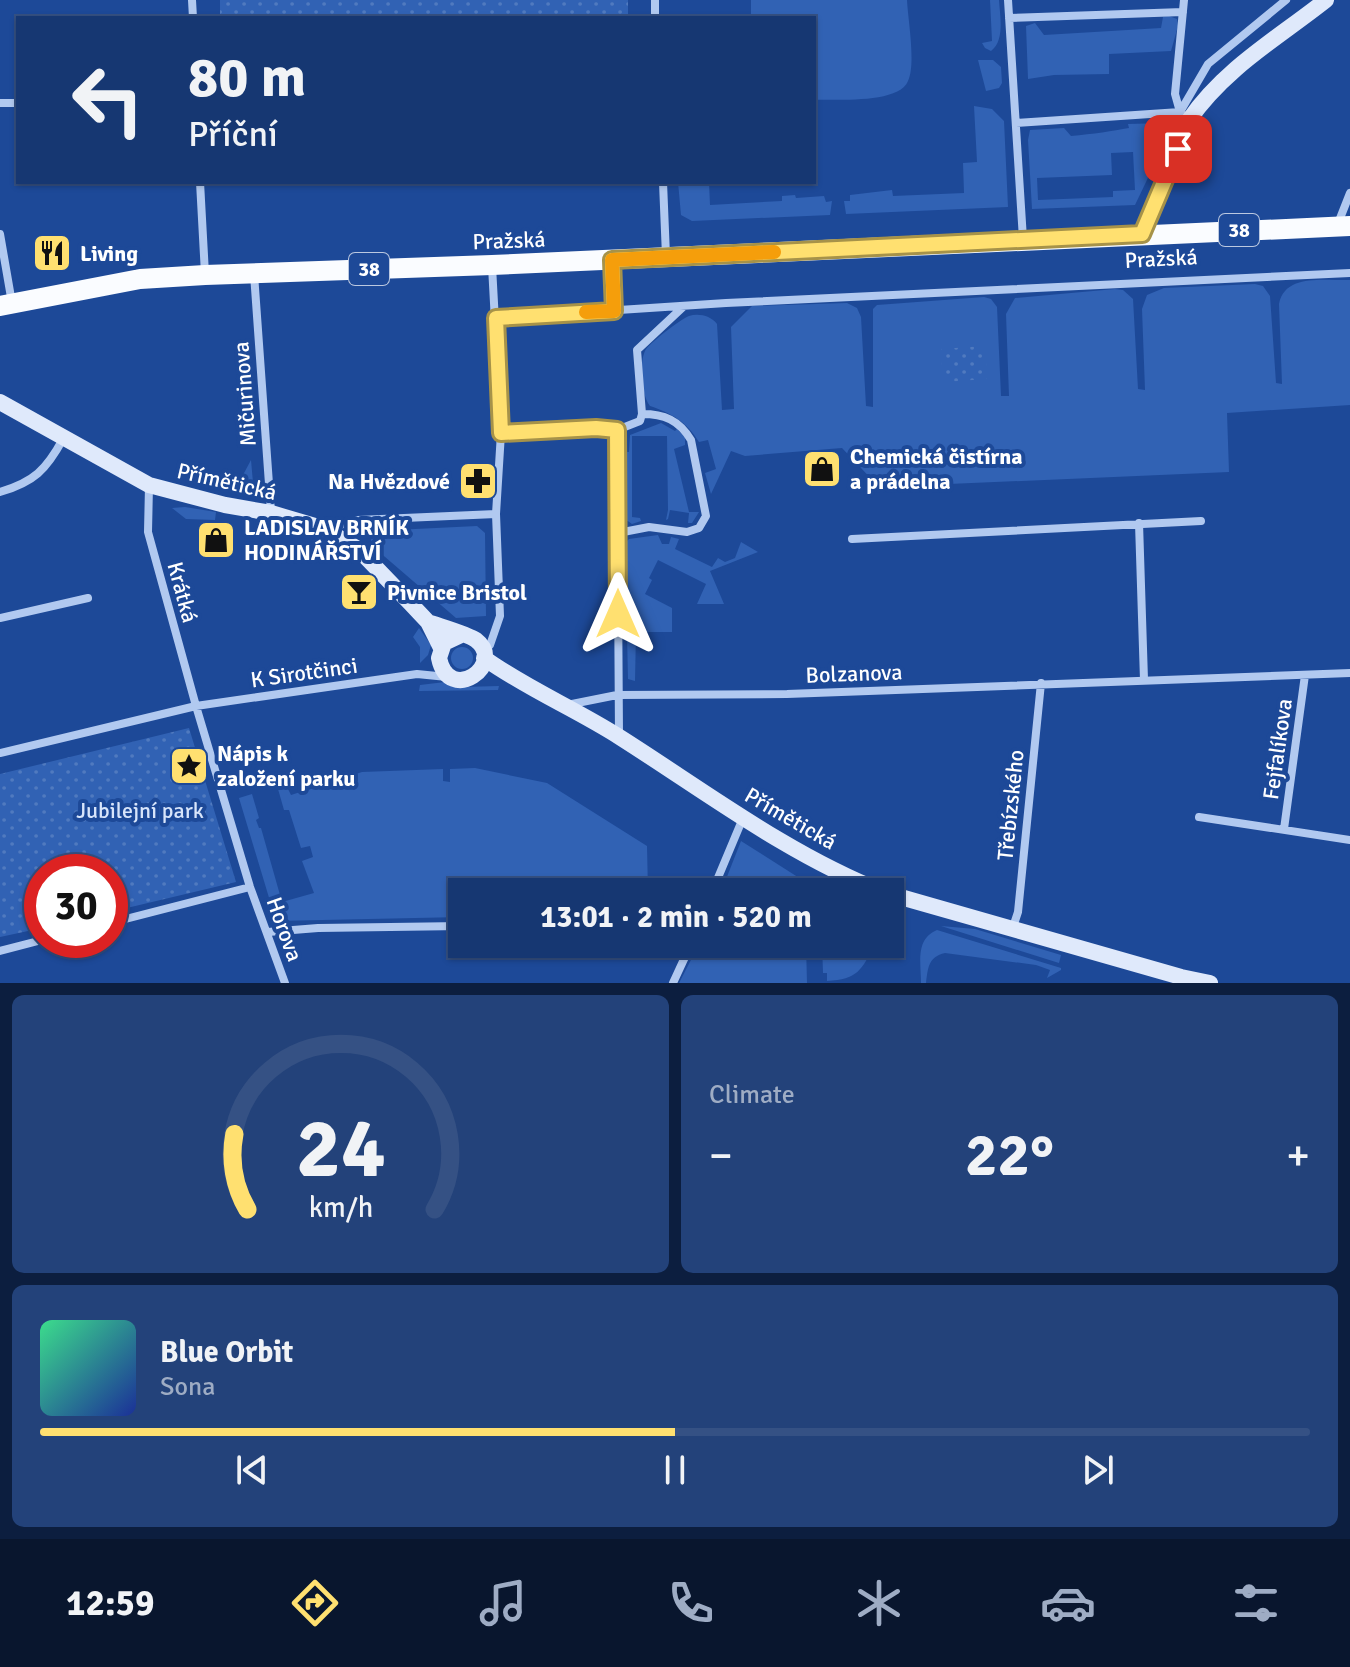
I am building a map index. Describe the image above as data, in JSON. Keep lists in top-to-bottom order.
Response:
{
  "streets": {
    "main road": ["38", "Pražská", "Přímětická"],
    "street": [
      "Mičurinova",
      "Krátká",
      "K Sirotčinci",
      "Bolzanova",
      "Fejfalíkova",
      "Třebízského",
      "Horova"
    ]
  },
  "crossings": [
    ["Pražská", "Mičurinova"],
    ["Mičurinova", "Přímětická"],
    ["Přímětická", "Krátká"],
    ["Přímětická", "K Sirotčinci"],
    ["Přímětická", "Bolzanova"],
    ["Krátká", "K Sirotčinci"],
    ["Bolzanova", "Fejfalíkova"],
    ["Bolzanova", "Třebízského"]
  ],
  "parks": ["Jubilejní park"],
  "places": {
    "restaurant": ["Living"],
    "shop": ["Chemická čistírna a prádelna", "LADISLAV BRNÍK HODINÁŘSTVÍ"],
    "pharmacy": ["Na Hvězdové"],
    "bar": ["Pivnice Bristol"],
    "place": ["Nápis k založení parku"]
  },
  "page": {
    "turn": ["80 m", "Příční"],
    "limit": "30",
    "trip": "13:01 · 2 min · 520 m",
    "tile": "Climate",
    "heat": ["−", "22°", "+"],
    "song": ["Blue Orbit", "Sona"],
    "tabs": "12:59",
    "gauge": ["24", "km/h"]
  }
}
